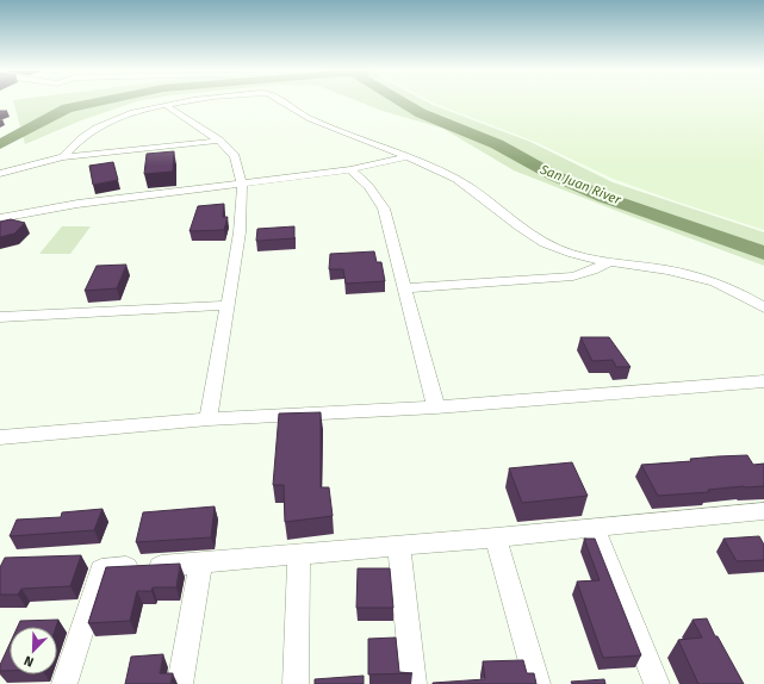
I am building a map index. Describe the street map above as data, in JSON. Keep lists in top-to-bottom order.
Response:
{
  "water": ["San Juan River"],
  "north": "bottom left"
}
